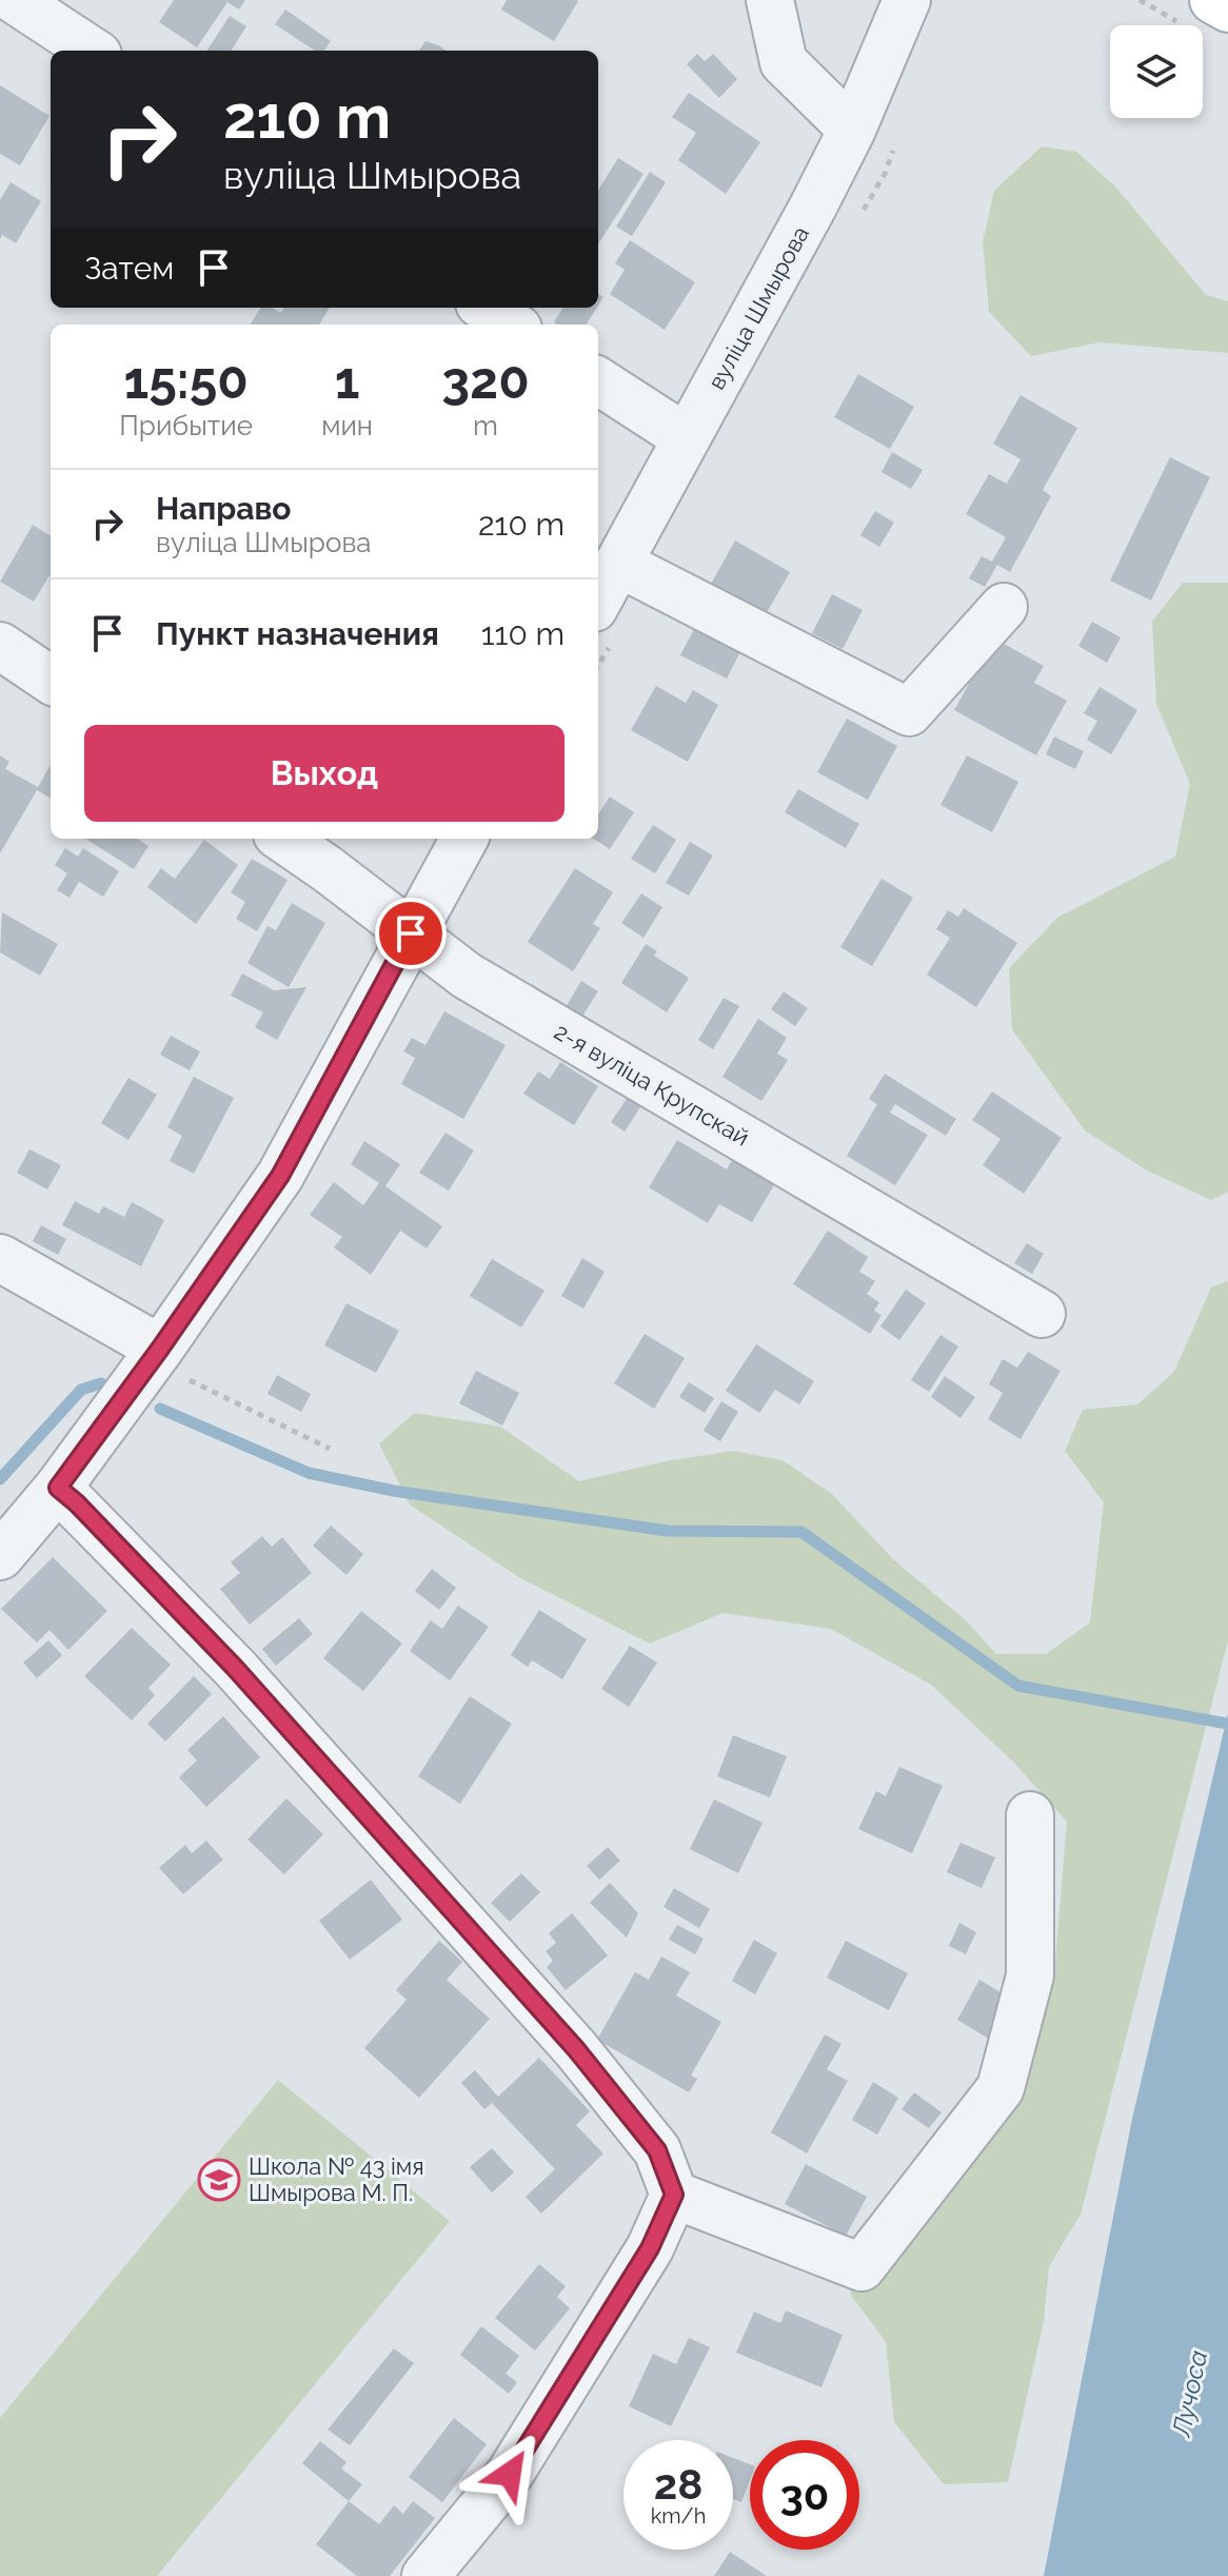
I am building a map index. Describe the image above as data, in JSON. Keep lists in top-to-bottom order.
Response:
{
  "streets": {
    "street": ["вуліца Шмырова", "2-я вуліца Крупскай"]
  },
  "water": ["Лучоса"],
  "places": {
    "school or university": ["Школа № 43 імя Шмырова М. П."]
  },
  "page": {
    "turn": ["210 m", "вуліца Шмырова"],
    "then": "Затем",
    "eta": [
      "15:50",
      "Прибытие",
      "1",
      "мин",
      "320",
      "m"
    ],
    "list": [
      {
        "name": "Направо",
        "note": "вуліца Шмырова",
        "value": "210 m"
      },
      {
        "name": "Пункт назначения",
        "value": "110 m"
      }
    ],
    "buttons": "Выход",
    "speed": "28 km/h",
    "limit": "30"
  }
}
